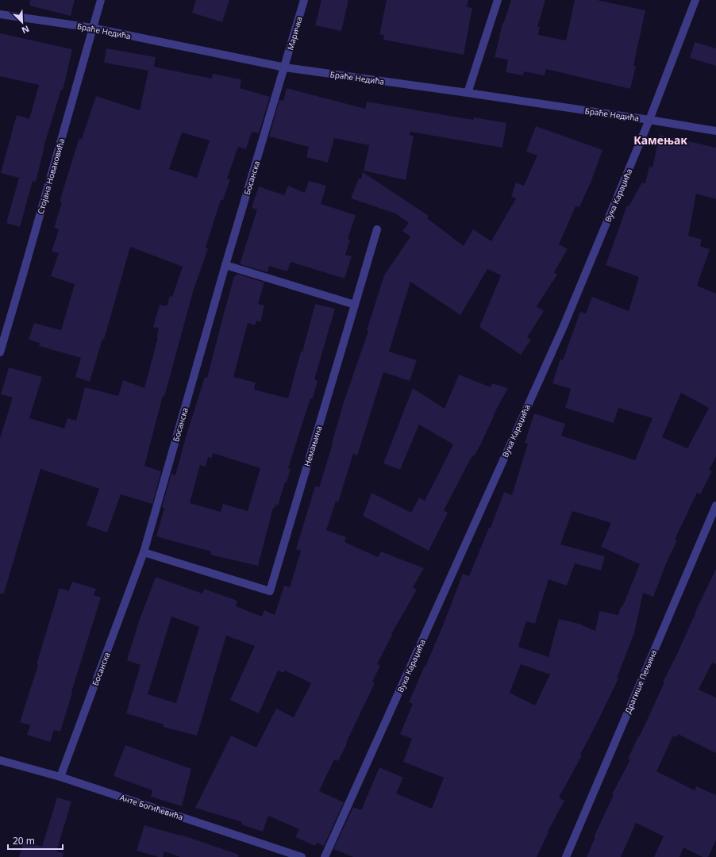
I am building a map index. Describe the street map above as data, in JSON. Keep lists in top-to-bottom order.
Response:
{
  "streets": {
    "street": [
      "Браће Недића",
      "Маричка",
      "Стојана Новаковића",
      "Босанска",
      "Вука Караџића",
      "Немањина",
      "Драгише Пењина",
      "Анте Богићевића"
    ]
  },
  "crossings": [
    ["Браће Недића", "Маричка"],
    ["Браће Недића", "Стојана Новаковића"],
    ["Браће Недића", "Босанска"],
    ["Браће Недића", "Вука Караџића"],
    ["Маричка", "Босанска"],
    ["Босанска", "Немањина"],
    ["Босанска", "Анте Богићевића"]
  ],
  "districts": ["Камењак"],
  "scale_bar": "20 m",
  "north": "bottom right"
}
